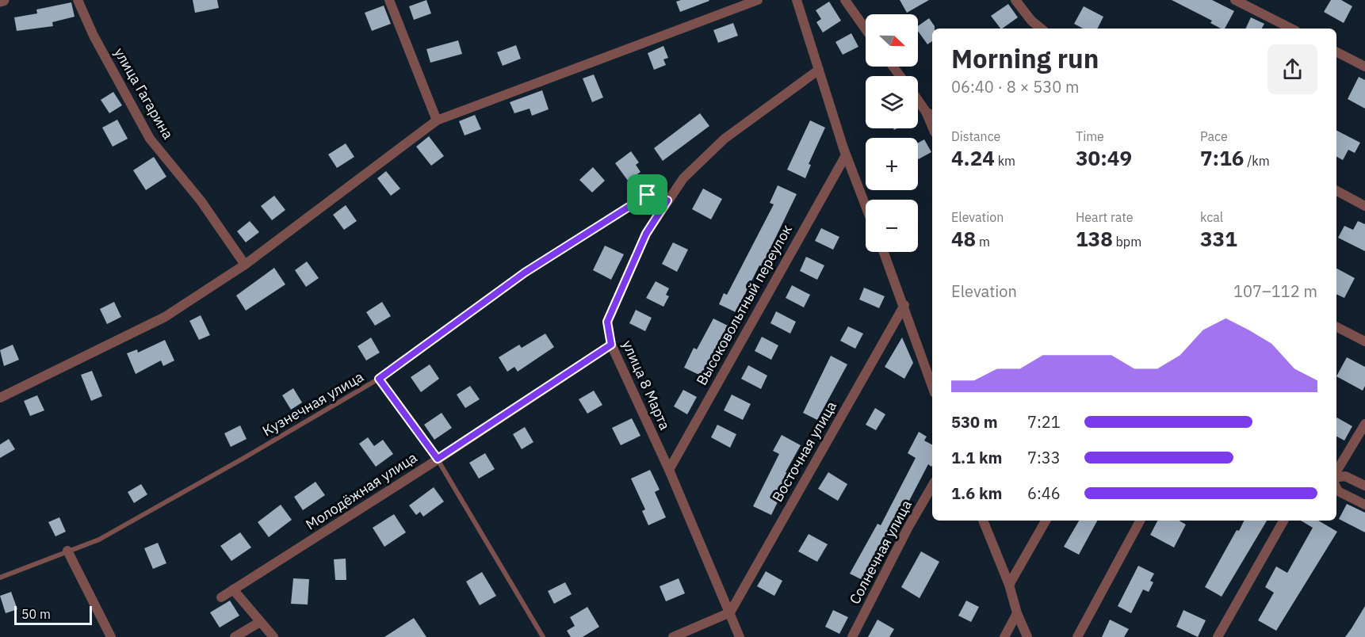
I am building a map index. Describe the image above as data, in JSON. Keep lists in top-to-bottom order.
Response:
{
  "streets": {
    "street": [
      "улица Гагарина",
      "Высоковольтный переулок",
      "улица 8 Марта",
      "Восточная улица",
      "Молодёжная улица",
      "Солнечная улица"
    ],
    "lane": ["Кузнечная улица"]
  },
  "crossings": [
    ["Высоковольтный переулок", "улица 8 Марта"],
    ["улица 8 Марта", "Кузнечная улица"],
    ["улица 8 Марта", "Восточная улица"],
    ["улица 8 Марта", "Молодёжная улица"]
  ],
  "scale_bar": "50 m",
  "north": "right",
  "page": {
    "map_buttons": ["+", "−"],
    "heading": ["Morning run", "06:40 · 8 × 530 m"],
    "stats": [
      ["Distance", "4.24 km"],
      ["Time", "30:49"],
      ["Pace", "7:16 /km"],
      ["Elevation", "48 m"],
      ["Heart rate", "138 bpm"],
      ["kcal", "331"]
    ],
    "chart": ["Elevation", "107–112 m"],
    "list": [
      {
        "name": "530 m",
        "note": "7:21"
      },
      {
        "name": "1.1 km",
        "note": "7:33"
      },
      {
        "name": "1.6 km",
        "note": "6:46"
      }
    ],
    "scale": "50 m"
  }
}
